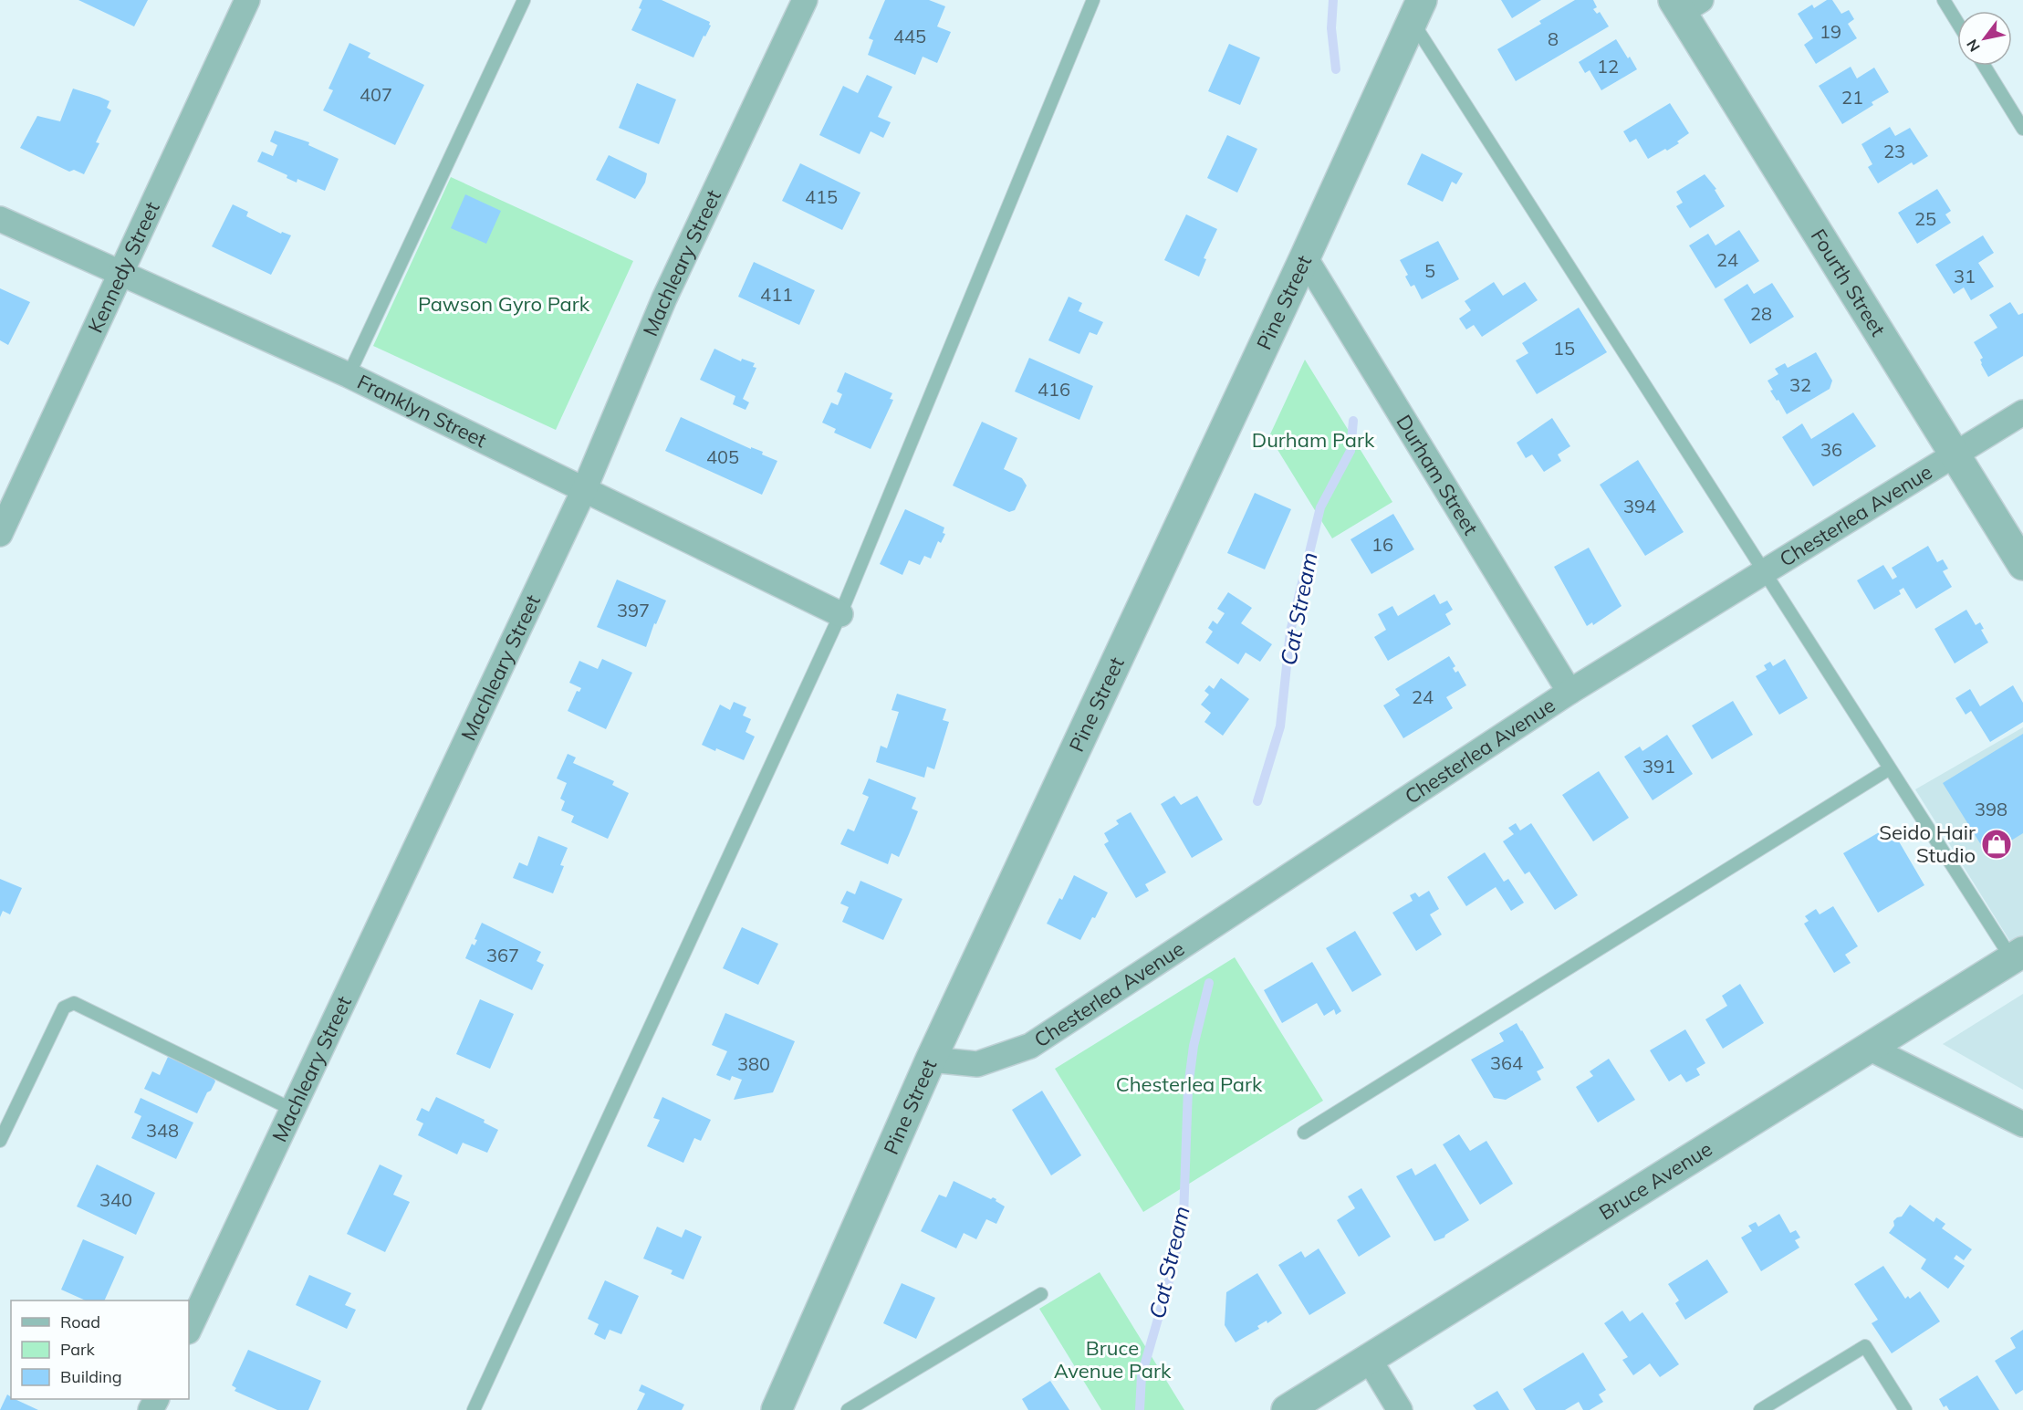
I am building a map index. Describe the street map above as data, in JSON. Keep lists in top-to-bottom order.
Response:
{
  "streets": {
    "street": [
      "Machleary Street",
      "Kennedy Street",
      "Fourth Street",
      "Pine Street",
      "Franklyn Street",
      "Durham Street",
      "Chesterlea Avenue",
      "Bruce Avenue"
    ]
  },
  "crossings": [
    ["Machleary Street", "Franklyn Street"],
    ["Kennedy Street", "Franklyn Street"],
    ["Fourth Street", "Chesterlea Avenue"],
    ["Pine Street", "Durham Street"],
    ["Pine Street", "Chesterlea Avenue"],
    ["Durham Street", "Chesterlea Avenue"]
  ],
  "water": ["Cat Stream"],
  "parks": [
    "Pawson Gyro Park",
    "Durham Park",
    "Chesterlea Park",
    "Bruce Avenue Park"
  ],
  "places": {
    "shop": ["Seido Hair Studio"]
  },
  "house_numbers": [
    "19",
    "445",
    "8",
    "12",
    "407",
    "21",
    "23",
    "415",
    "25",
    "24",
    "5",
    "31",
    "411",
    "28",
    "15",
    "32",
    "416",
    "36",
    "405",
    "394",
    "16",
    "397",
    "24",
    "391",
    "398",
    "367",
    "364",
    "380",
    "348",
    "340"
  ],
  "legend": ["Road", "Park", "Building"],
  "north": "bottom left"
}
